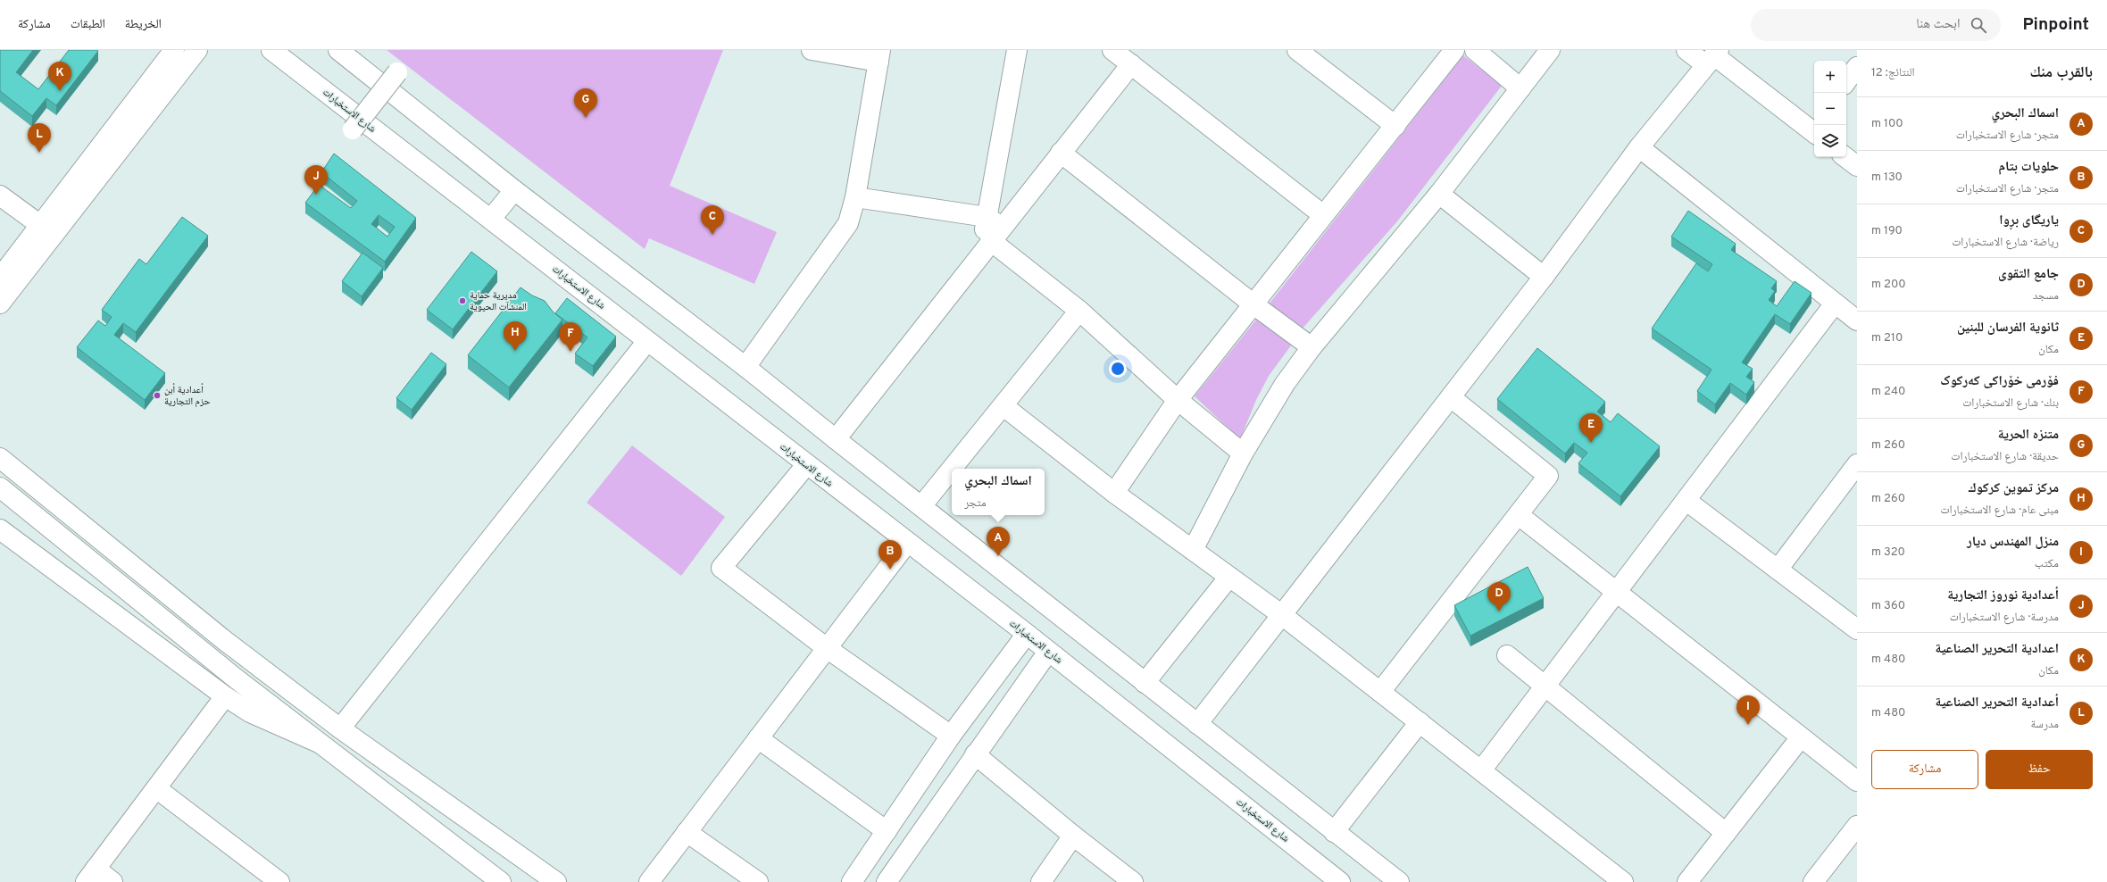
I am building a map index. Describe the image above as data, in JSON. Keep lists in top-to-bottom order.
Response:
{
  "streets": {
    "street": ["شارع الاستخبارات"]
  },
  "places": ["مديرية حماية المنشآت الحيوية", "أعدادية أبن حزم التجارية"],
  "page": {
    "header": "Pinpoint",
    "search": "ابحث هنا",
    "nav": ["الخريطة", "الطبقات", "مشاركة"],
    "heading": ["بالقرب منك", "النتائج: 12"],
    "map_buttons": ["+", "−"],
    "pins": [
      "K",
      "G",
      "L",
      "J",
      "C",
      "H",
      "F",
      "E",
      "A",
      "B",
      "D",
      "I"
    ],
    "list": [
      {
        "mark": "A",
        "name": "اسماك البحري",
        "note": "متجر · شارع الاستخبارات",
        "value": "100 m"
      },
      {
        "mark": "B",
        "name": "حلويات بتام",
        "note": "متجر · شارع الاستخبارات",
        "value": "130 m"
      },
      {
        "mark": "C",
        "name": "یاریگای بڕوا",
        "note": "رياضة · شارع الاستخبارات",
        "value": "190 m"
      },
      {
        "mark": "D",
        "name": "جامع التقوى",
        "note": "مسجد",
        "value": "200 m"
      },
      {
        "mark": "E",
        "name": "ثانوية الفرسان للبنين",
        "note": "مكان",
        "value": "210 m"
      },
      {
        "mark": "F",
        "name": "فۆرمی خۆراکی کەرکوک",
        "note": "بنك · شارع الاستخبارات",
        "value": "240 m"
      },
      {
        "mark": "G",
        "name": "متنزه الحرية",
        "note": "حديقة · شارع الاستخبارات",
        "value": "260 m"
      },
      {
        "mark": "H",
        "name": "مركز تموين كركوك",
        "note": "مبنى عام · شارع الاستخبارات",
        "value": "260 m"
      },
      {
        "mark": "I",
        "name": "منزل المهندس ديار",
        "note": "مكتب",
        "value": "320 m"
      },
      {
        "mark": "J",
        "name": "أعدادية نوروز التجارية",
        "note": "مدرسة · شارع الاستخبارات",
        "value": "360 m"
      },
      {
        "mark": "K",
        "name": "اعدادية التحرير الصناعية",
        "note": "مكان",
        "value": "480 m"
      },
      {
        "mark": "L",
        "name": "أعدادية التحرير الصناعية",
        "note": "مدرسة",
        "value": "480 m"
      }
    ],
    "popup": ["اسماك البحري", "متجر"],
    "buttons": ["حفظ", "مشاركة"]
  }
}
